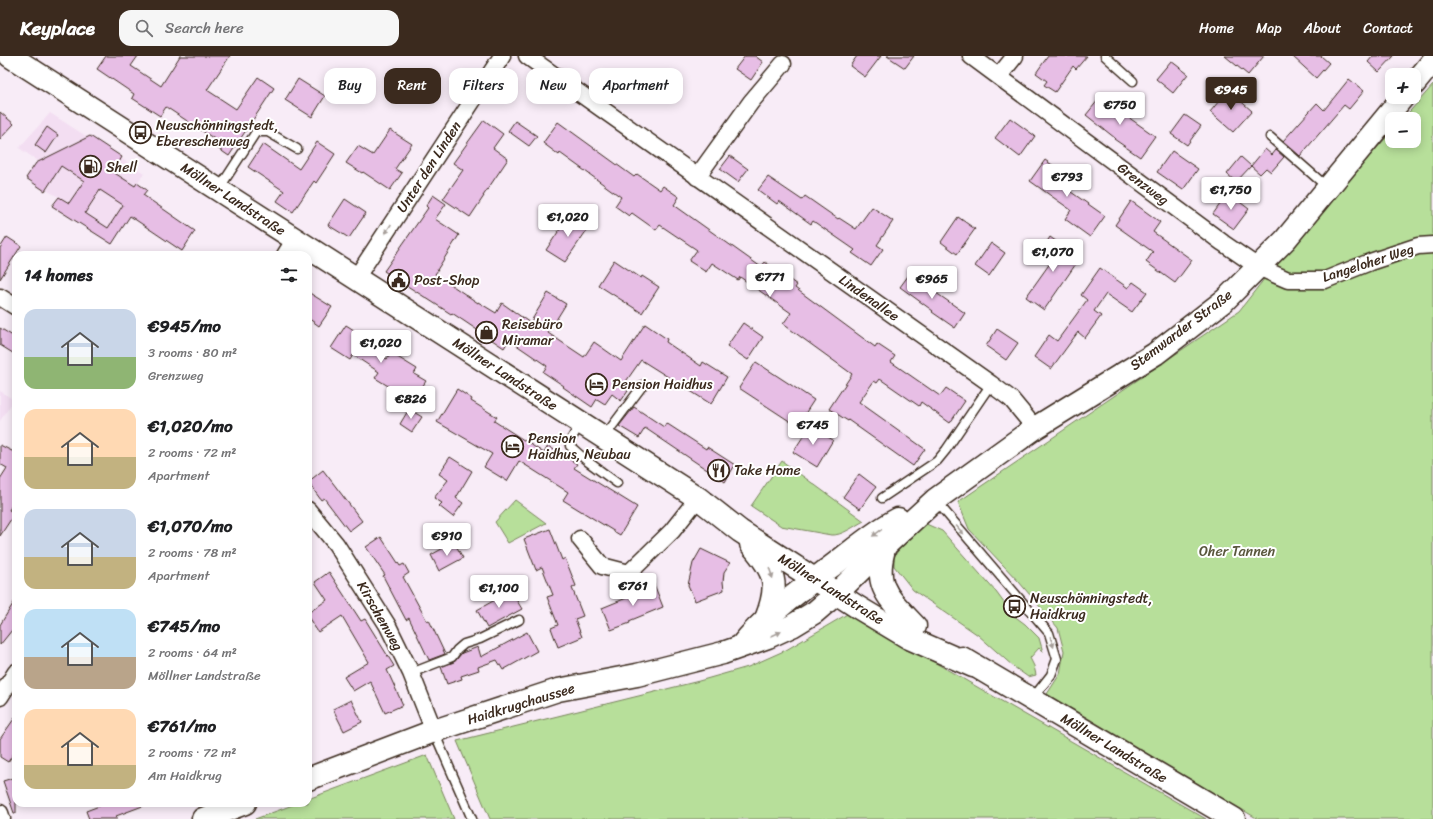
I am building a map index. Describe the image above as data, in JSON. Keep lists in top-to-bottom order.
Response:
{
  "streets": {
    "main road": ["Möllner Landstraße", "Stemwarder Straße", "Haidkrugchaussee"],
    "street": [
      "Unter den Linden",
      "Grenzweg",
      "Langeloher Weg",
      "Lindenallee",
      "Kirschenweg"
    ]
  },
  "crossings": [
    ["Unter den Linden", "Möllner Landstraße"],
    ["Grenzweg", "Langeloher Weg"],
    ["Grenzweg", "Stemwarder Straße"],
    ["Möllner Landstraße", "Stemwarder Straße"],
    ["Möllner Landstraße", "Haidkrugchaussee"],
    ["Langeloher Weg", "Stemwarder Straße"],
    ["Lindenallee", "Stemwarder Straße"],
    ["Stemwarder Straße", "Haidkrugchaussee"],
    ["Kirschenweg", "Haidkrugchaussee"]
  ],
  "one_way": ["Unter den Linden"],
  "parks": ["Oher Tannen"],
  "places": {
    "bus stop": ["Neuschönningstedt, Ebereschenweg", "Neuschönningstedt, Haidkrug"],
    "fuel station": ["Shell"],
    "public building": ["Post-Shop"],
    "shop": ["Reisebüro Miramar"],
    "hotel": ["Pension Haidhus", "Pension Haidhus, Neubau"],
    "restaurant": ["Take Home"]
  },
  "page": {
    "header": "Keyplace",
    "search": "Search here",
    "nav": [
      "Home",
      "Map",
      "About",
      "Contact"
    ],
    "map_buttons": ["+", "−"],
    "chip": [
      "Buy",
      "Rent",
      "Filters",
      "New",
      "Apartment"
    ],
    "price": [
      "€945",
      "€750",
      "€793",
      "€1,750",
      "€1,020",
      "€1,070",
      "€771",
      "€965",
      "€1,020",
      "€826",
      "€745",
      "€910",
      "€761",
      "€1,100"
    ],
    "heading": "14 homes",
    "list": [
      {
        "name": "€945/mo",
        "note": "3 rooms · 80 m² · Grenzweg"
      },
      {
        "name": "€1,020/mo",
        "note": "2 rooms · 72 m² · Apartment"
      },
      {
        "name": "€1,070/mo",
        "note": "2 rooms · 78 m² · Apartment"
      },
      {
        "name": "€745/mo",
        "note": "2 rooms · 64 m² · Möllner Landstraße"
      },
      {
        "name": "€761/mo",
        "note": "2 rooms · 72 m² · Am Haidkrug"
      }
    ]
  }
}
